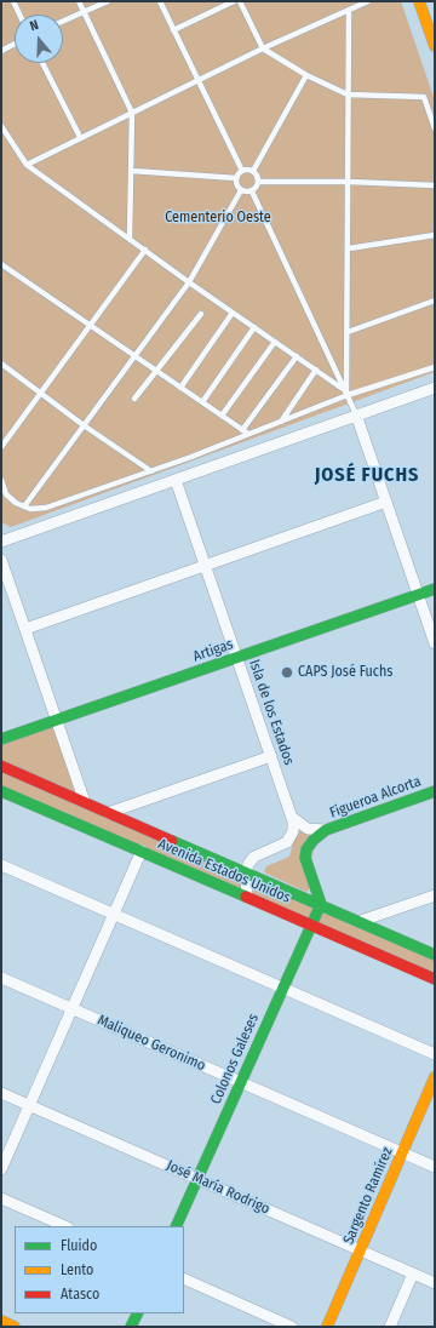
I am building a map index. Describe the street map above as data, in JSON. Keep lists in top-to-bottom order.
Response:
{
  "streets": {
    "street": [
      "Artigas",
      "Isla de los Estados",
      "Figueroa Alcorta",
      "Avenida Estados Unidos",
      "Maliqueo Geronimo",
      "Colonos Galeses",
      "José María Rodrigo",
      "Sargento Ramírez"
    ]
  },
  "crossings": [
    ["Artigas", "Isla de los Estados"],
    ["Avenida Estados Unidos", "Colonos Galeses"],
    ["Maliqueo Geronimo", "Colonos Galeses"],
    ["Maliqueo Geronimo", "Sargento Ramírez"],
    ["Colonos Galeses", "José María Rodrigo"],
    ["José María Rodrigo", "Sargento Ramírez"]
  ],
  "districts": ["JOSÉ FUCHS"],
  "parks": ["Cementerio Oeste"],
  "places": ["CAPS José Fuchs"],
  "legend": ["Fluido", "Lento", "Atasco"],
  "north": "top"
}
